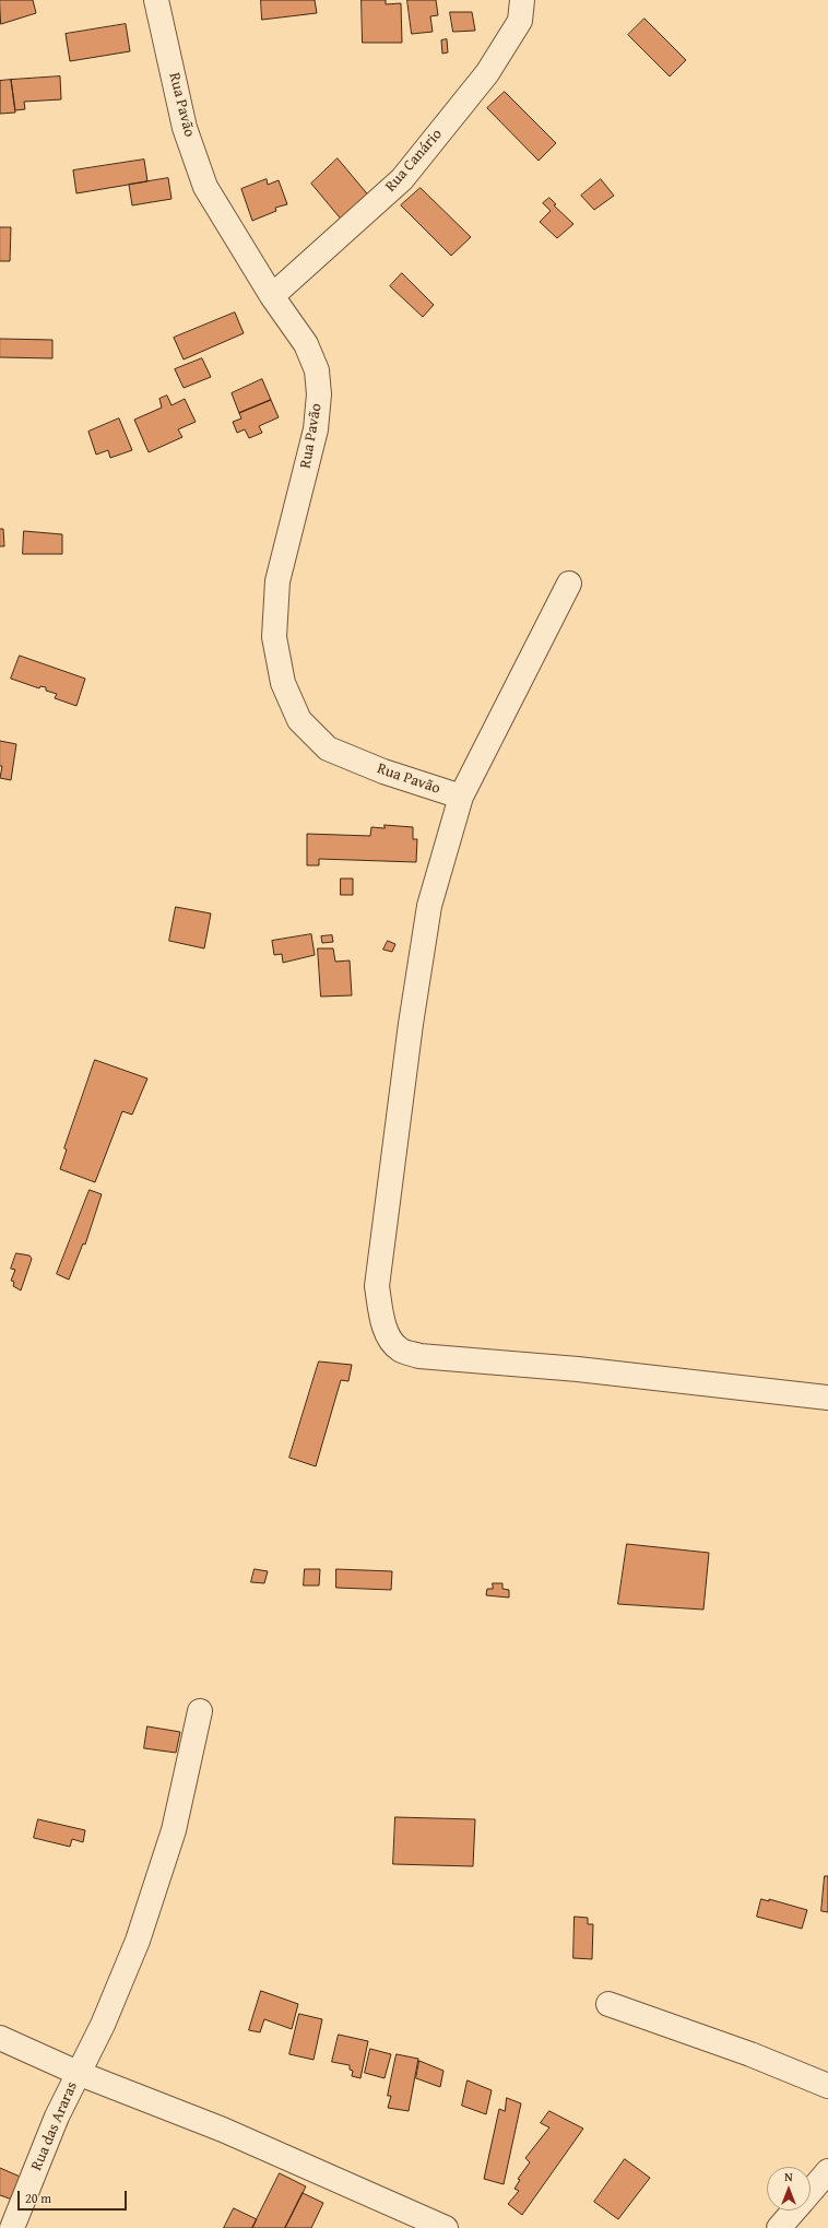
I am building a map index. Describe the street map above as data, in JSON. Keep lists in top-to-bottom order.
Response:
{
  "streets": {
    "street": ["Rua Pavão", "Rua Canário", "Rua das Araras"]
  },
  "crossings": [
    ["Rua Pavão", "Rua Canário"]
  ],
  "scale_bar": "20 m",
  "north": "top"
}
